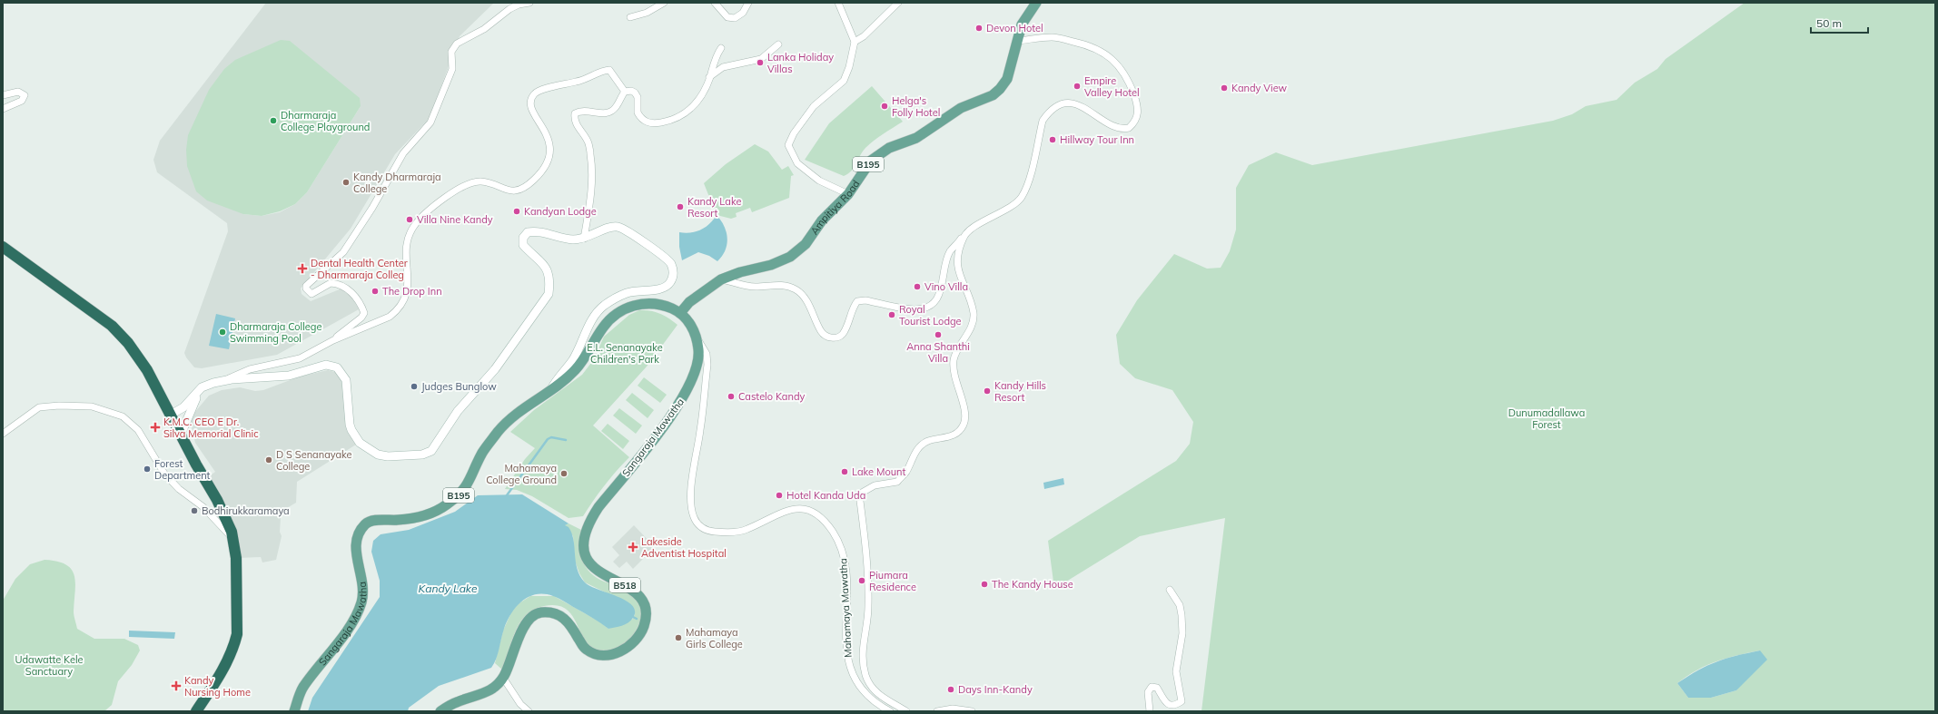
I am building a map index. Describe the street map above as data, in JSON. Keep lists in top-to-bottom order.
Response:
{
  "streets": {
    "main road": [
      "B195",
      "Ampitiya Road",
      "Sangaraja Mawatha",
      "B518"
    ],
    "street": ["Mahamaya Mawatha"]
  },
  "crossings": [
    ["Ampitiya Road", "Sangaraja Mawatha"],
    ["Sangaraja Mawatha", "Mahamaya Mawatha"]
  ],
  "water": ["Kandy Lake"],
  "parks": ["E.L. Senanayake Children's Park", "Dunumadallawa Forest", "Udawatte Kele Sanctuary"],
  "places": {
    "other": [
      "Devon Hotel",
      "Lanka Holiday Villas",
      "Empire Valley Hotel",
      "Kandy View",
      "Helga's Folly Hotel",
      "Dharmaraja College Playground",
      "Hillway Tour Inn",
      "Kandy Dharmaraja College",
      "Kandy Lake Resort",
      "Kandyan Lodge",
      "Villa Nine Kandy",
      "Vino Villa",
      "The Drop Inn",
      "Royal Tourist Lodge",
      "Dharmaraja College Swimming Pool",
      "Anna Shanthi Villa",
      "Judges Bunglow",
      "Kandy Hills Resort",
      "Castelo Kandy",
      "D S Senanayake College",
      "Forest Department",
      "Lake Mount",
      "Mahamaya College Ground",
      "Hotel Kanda Uda",
      "Bodhirukkaramaya",
      "Piumara Residence",
      "The Kandy House",
      "Mahamaya Girls College",
      "Days Inn-Kandy"
    ],
    "health": [
      "Dental Health Center - Dharmaraja Colleg",
      "K.M.C. CEO E Dr. Silva Memorial Clinic",
      "Lakeside Adventist Hospital",
      "Kandy Nursing Home"
    ]
  },
  "scale_bar": "50 m"
}
